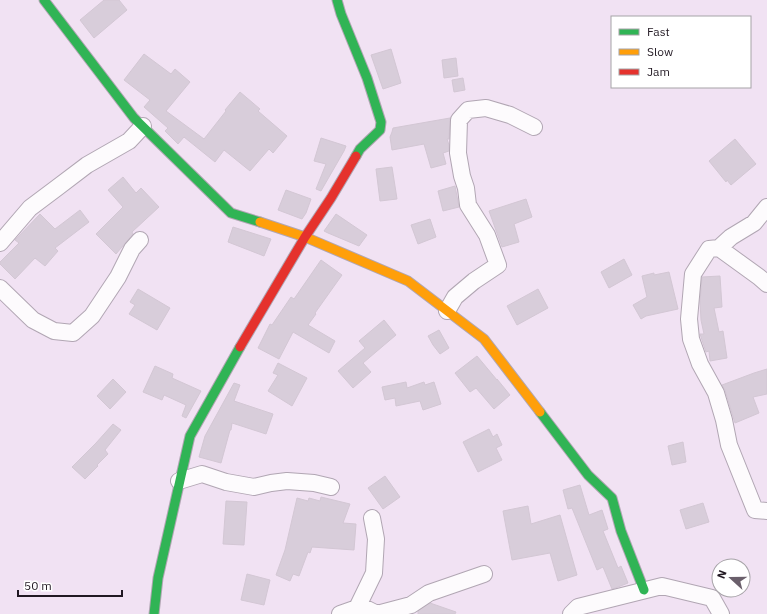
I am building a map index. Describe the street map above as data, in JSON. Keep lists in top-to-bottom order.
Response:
{
  "legend": ["Fast", "Slow", "Jam"],
  "scale_bar": "50 m",
  "north": "left"
}
